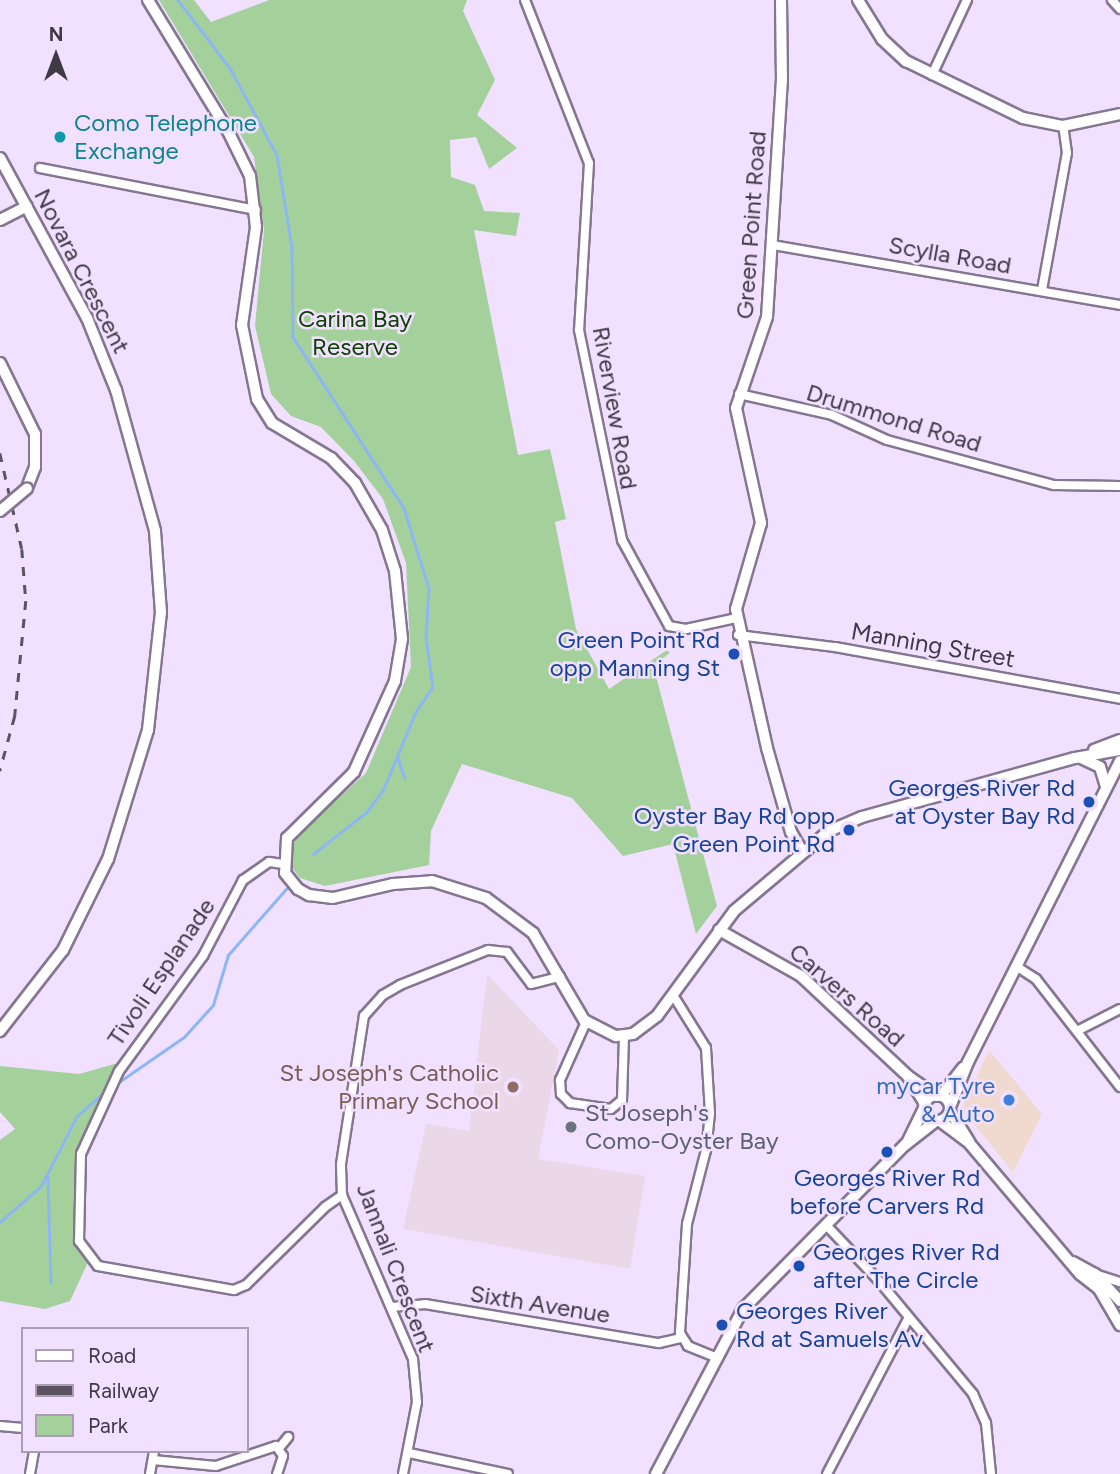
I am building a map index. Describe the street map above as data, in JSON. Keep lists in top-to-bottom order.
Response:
{
  "streets": {
    "street": [
      "Green Point Road",
      "Scylla Road",
      "Novara Crescent",
      "Riverview Road",
      "Drummond Road",
      "Manning Street",
      "Tivoli Esplanade",
      "Carvers Road",
      "Jannali Crescent",
      "Sixth Avenue"
    ]
  },
  "crossings": [
    ["Green Point Road", "Scylla Road"],
    ["Green Point Road", "Riverview Road"],
    ["Green Point Road", "Drummond Road"],
    ["Green Point Road", "Manning Street"],
    ["Tivoli Esplanade", "Jannali Crescent"],
    ["Jannali Crescent", "Sixth Avenue"]
  ],
  "parks": ["Carina Bay Reserve"],
  "places": [
    "Como Telephone Exchange",
    "Green Point Rd opp Manning St",
    "Georges River Rd at Oyster Bay Rd",
    "Oyster Bay Rd opp Green Point Rd",
    "St Joseph's Catholic Primary School",
    "mycar Tyre & Auto",
    "St Joseph's Como-Oyster Bay",
    "Georges River Rd before Carvers Rd",
    "Georges River Rd after The Circle",
    "Georges River Rd at Samuels Av"
  ],
  "legend": ["Road", "Railway", "Park"],
  "north": "top"
}
